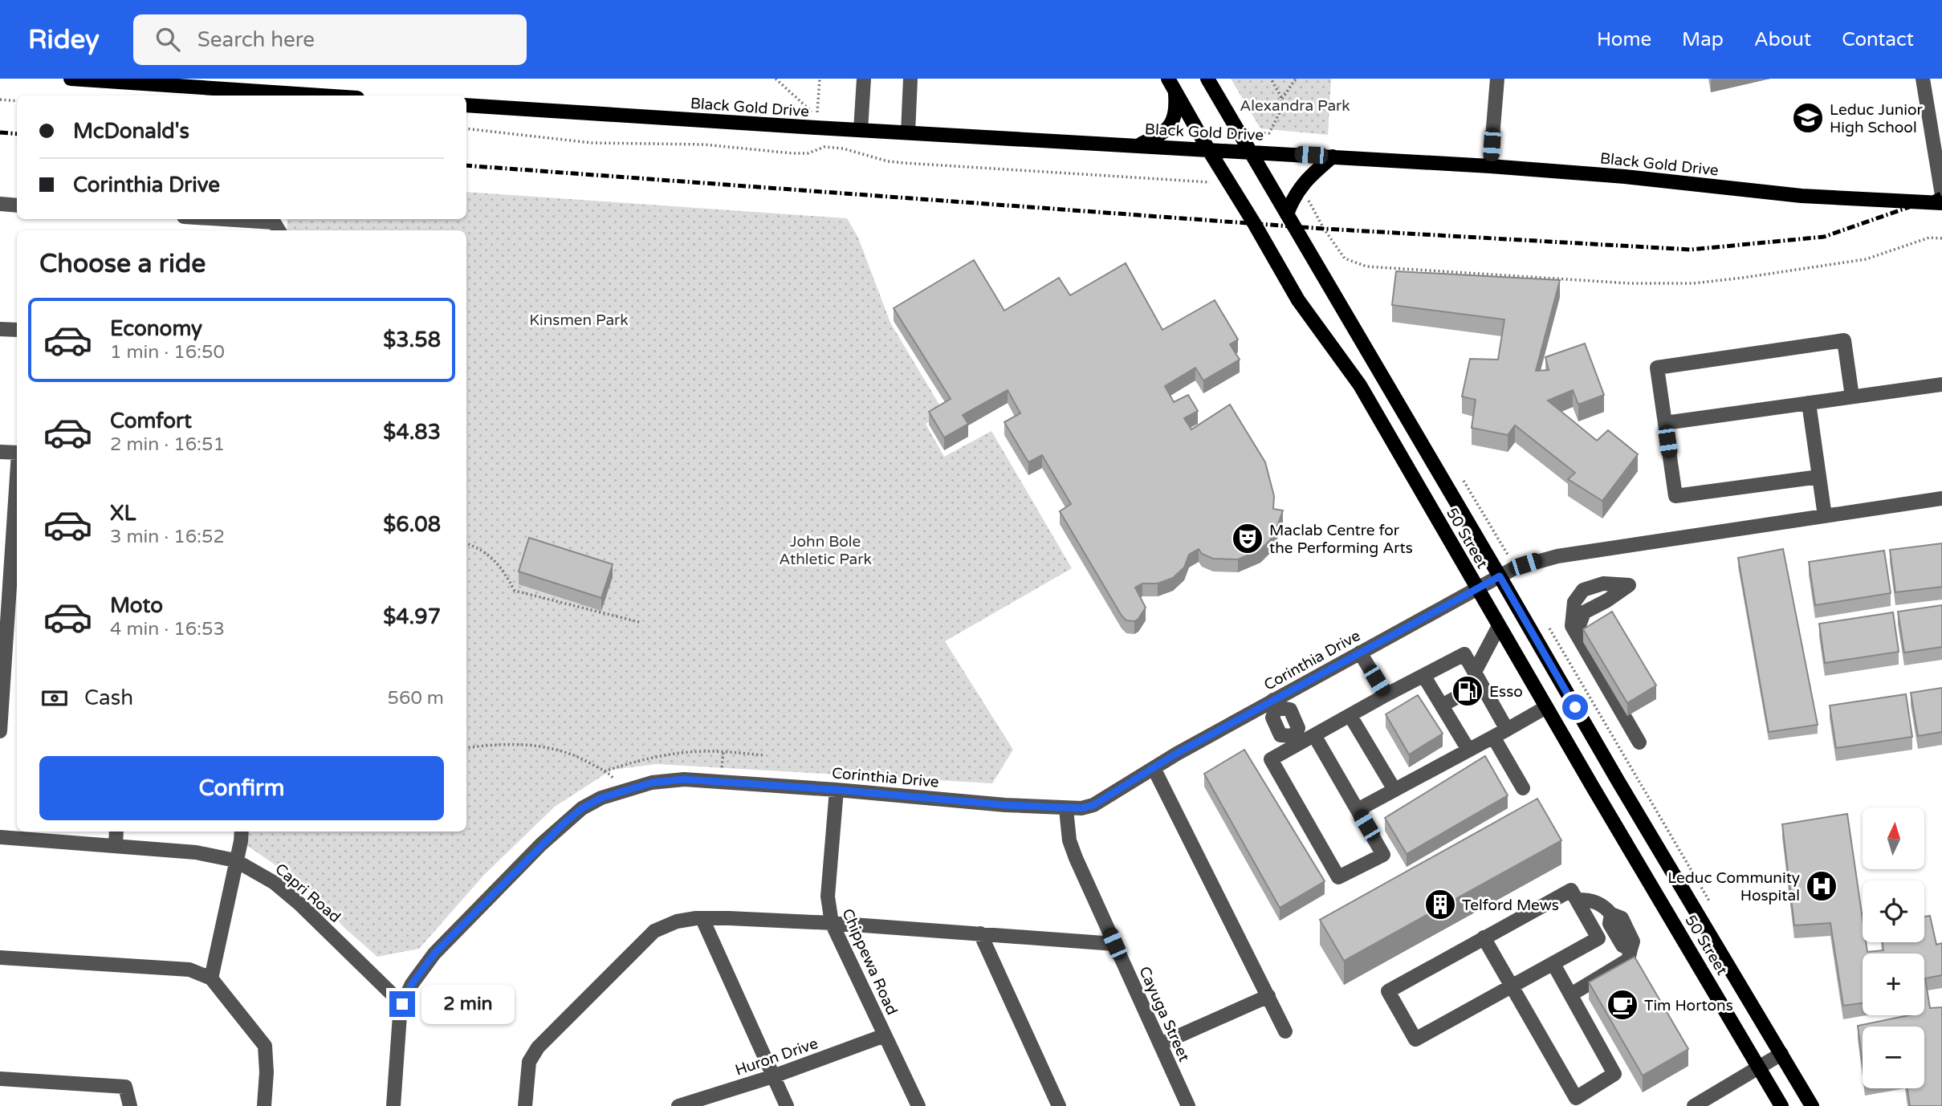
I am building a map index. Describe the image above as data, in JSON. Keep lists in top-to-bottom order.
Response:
{
  "streets": {
    "main road": ["Black Gold Drive", "50 Street"],
    "street": [
      "Corinthia Drive",
      "Capri Road",
      "Chippewa Road",
      "Cayuga Street",
      "Huron Drive"
    ]
  },
  "crossings": [
    ["Black Gold Drive", "50 Street"],
    ["50 Street", "Corinthia Drive"],
    ["Corinthia Drive", "Capri Road"],
    ["Corinthia Drive", "Chippewa Road"],
    ["Corinthia Drive", "Cayuga Street"],
    ["Chippewa Road", "Huron Drive"]
  ],
  "parks": ["Alexandra Park", "Kinsmen Park", "John Bole Athletic Park"],
  "places": {
    "school or university": ["Leduc Junior High School"],
    "theatre": ["Maclab Centre for the Performing Arts"],
    "fuel station": ["Esso"],
    "hospital": ["Leduc Community Hospital"],
    "building": ["Telford Mews"],
    "cafe": ["Tim Hortons"]
  },
  "north": "top",
  "page": {
    "header": "Ridey",
    "search": "Search here",
    "nav": [
      "Home",
      "Map",
      "About",
      "Contact"
    ],
    "banner": ["McDonald's", "Corinthia Drive"],
    "heading": "Choose a ride",
    "list": [
      {
        "name": "Economy",
        "note": "1 min · 16:50",
        "value": "$3.58"
      },
      {
        "name": "Comfort",
        "note": "2 min · 16:51",
        "value": "$4.83"
      },
      {
        "name": "XL",
        "note": "3 min · 16:52",
        "value": "$6.08"
      },
      {
        "name": "Moto",
        "note": "4 min · 16:53",
        "value": "$4.97"
      }
    ],
    "pay": ["Cash", "560 m"],
    "buttons": "Confirm",
    "map_buttons": ["+", "−"],
    "bubble": "2 min"
  }
}
